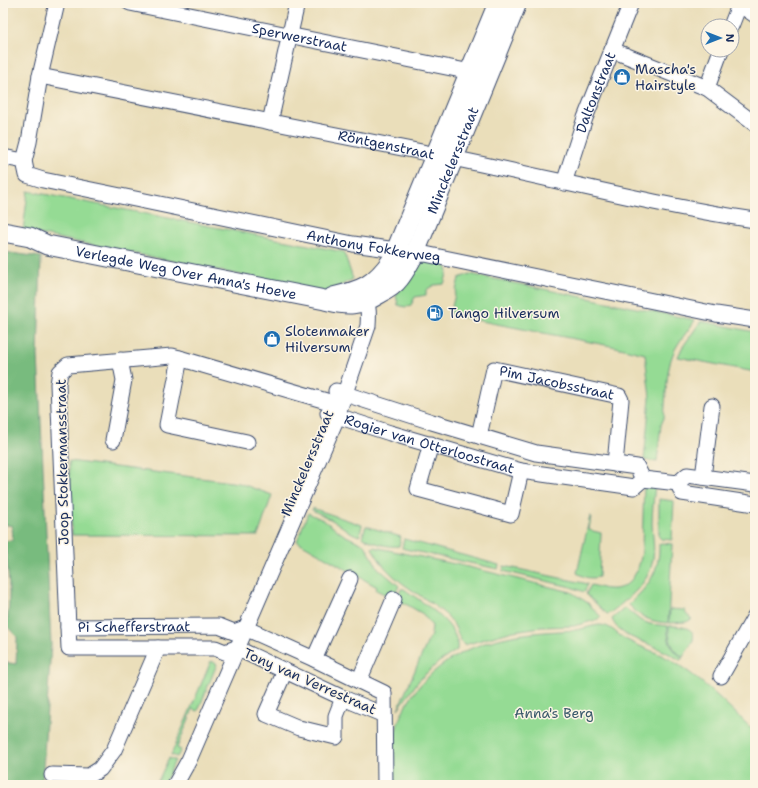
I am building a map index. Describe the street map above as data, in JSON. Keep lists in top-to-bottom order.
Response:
{
  "streets": {
    "main road": ["Minckelersstraat", "Verlegde Weg Over Anna's Hoeve"],
    "street": [
      "Sperwerstraat",
      "Daltonstraat",
      "Röntgenstraat",
      "Anthony Fokkerweg",
      "Pim Jacobsstraat",
      "Rogier van Otterloostraat",
      "Joop Stokkermansstraat",
      "Pi Schefferstraat",
      "Tony van Verrestraat"
    ]
  },
  "crossings": [
    ["Sperwerstraat", "Minckelersstraat"],
    ["Daltonstraat", "Röntgenstraat"],
    ["Röntgenstraat", "Minckelersstraat"],
    ["Minckelersstraat", "Anthony Fokkerweg"],
    ["Minckelersstraat", "Verlegde Weg Over Anna's Hoeve"],
    ["Minckelersstraat", "Rogier van Otterloostraat"],
    ["Minckelersstraat", "Joop Stokkermansstraat"],
    ["Minckelersstraat", "Pi Schefferstraat"],
    ["Minckelersstraat", "Tony van Verrestraat"],
    ["Pim Jacobsstraat", "Rogier van Otterloostraat"],
    ["Rogier van Otterloostraat", "Joop Stokkermansstraat"],
    ["Joop Stokkermansstraat", "Pi Schefferstraat"],
    ["Pi Schefferstraat", "Tony van Verrestraat"]
  ],
  "parks": ["Anna's Berg"],
  "places": {
    "shop": ["Mascha's Hairstyle", "Slotenmaker Hilversum"],
    "fuel station": ["Tango Hilversum"]
  },
  "north": "right"
}
